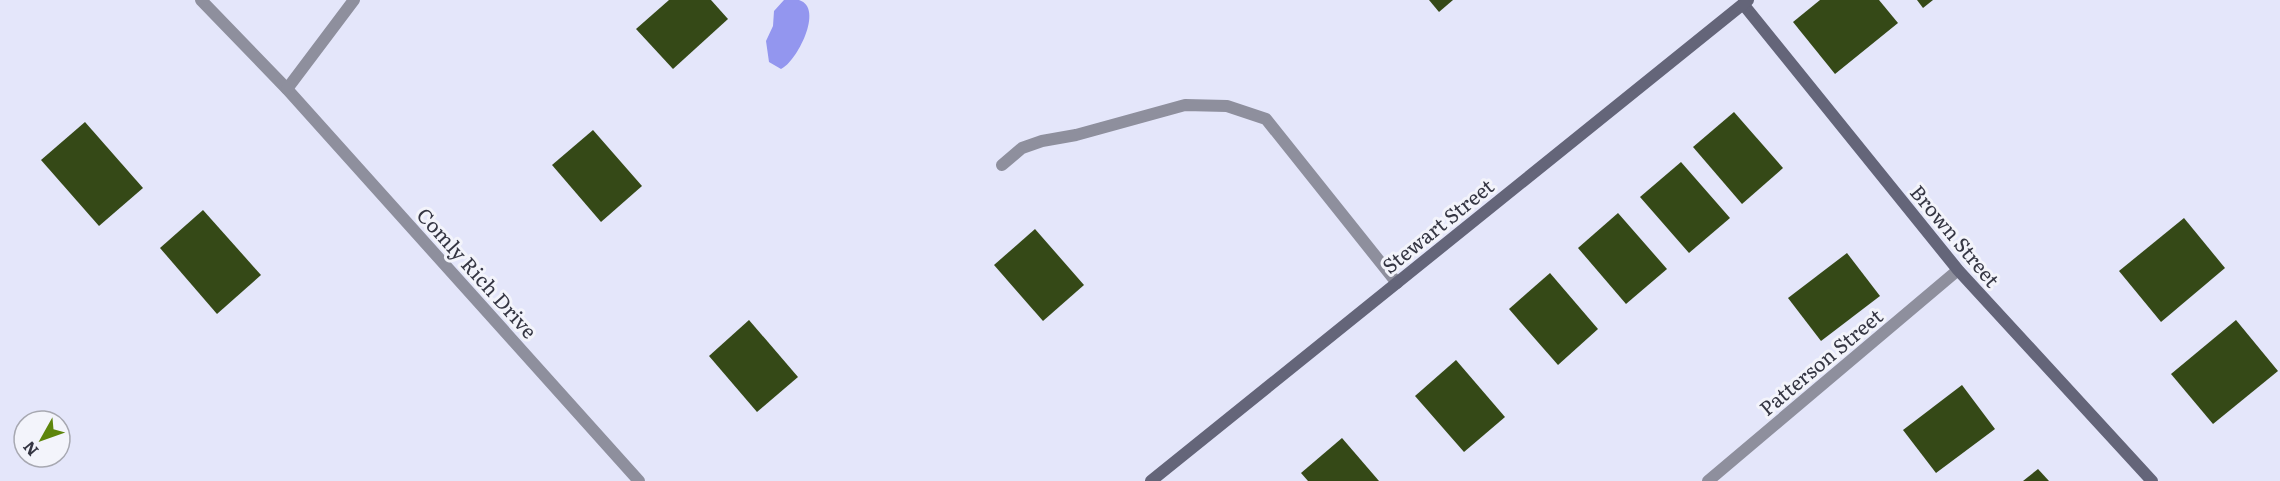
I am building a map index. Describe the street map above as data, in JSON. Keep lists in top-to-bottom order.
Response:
{
  "streets": {
    "street": [
      "Stewart Street",
      "Brown Street",
      "Comly Rich Drive",
      "Patterson Street"
    ]
  },
  "crossings": [
    ["Stewart Street", "Brown Street"],
    ["Brown Street", "Patterson Street"]
  ],
  "north": "bottom left"
}
